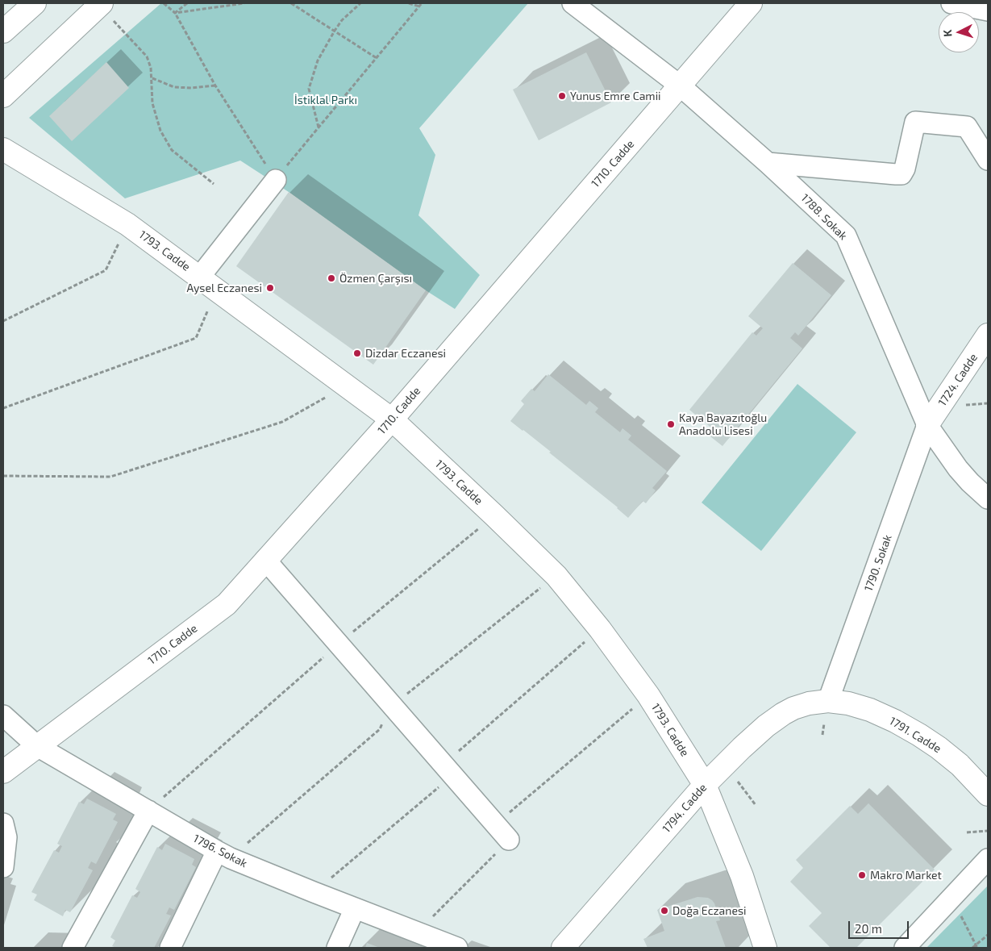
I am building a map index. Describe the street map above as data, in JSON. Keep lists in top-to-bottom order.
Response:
{
  "streets": {
    "street": [
      "1710. Cadde",
      "1788. Sokak",
      "1793. Cadde",
      "1724. Cadde",
      "1790. Sokak",
      "1791. Cadde",
      "1794. Cadde",
      "1796. Sokak"
    ]
  },
  "crossings": [
    ["1710. Cadde", "1788. Sokak"],
    ["1710. Cadde", "1793. Cadde"],
    ["1710. Cadde", "1796. Sokak"],
    ["1788. Sokak", "1724. Cadde"],
    ["1788. Sokak", "1790. Sokak"],
    ["1793. Cadde", "1794. Cadde"],
    ["1724. Cadde", "1790. Sokak"],
    ["1790. Sokak", "1791. Cadde"],
    ["1790. Sokak", "1794. Cadde"],
    ["1791. Cadde", "1794. Cadde"]
  ],
  "parks": ["İstiklal Parkı"],
  "places": [
    "Yunus Emre Camii",
    "Özmen Çarşısı",
    "Aysel Eczanesi",
    "Dizdar Eczanesi",
    "Kaya Bayazıtoğlu Anadolu Lisesi",
    "Makro Market",
    "Doğa Eczanesi"
  ],
  "scale_bar": "20 m",
  "north": "left"
}
